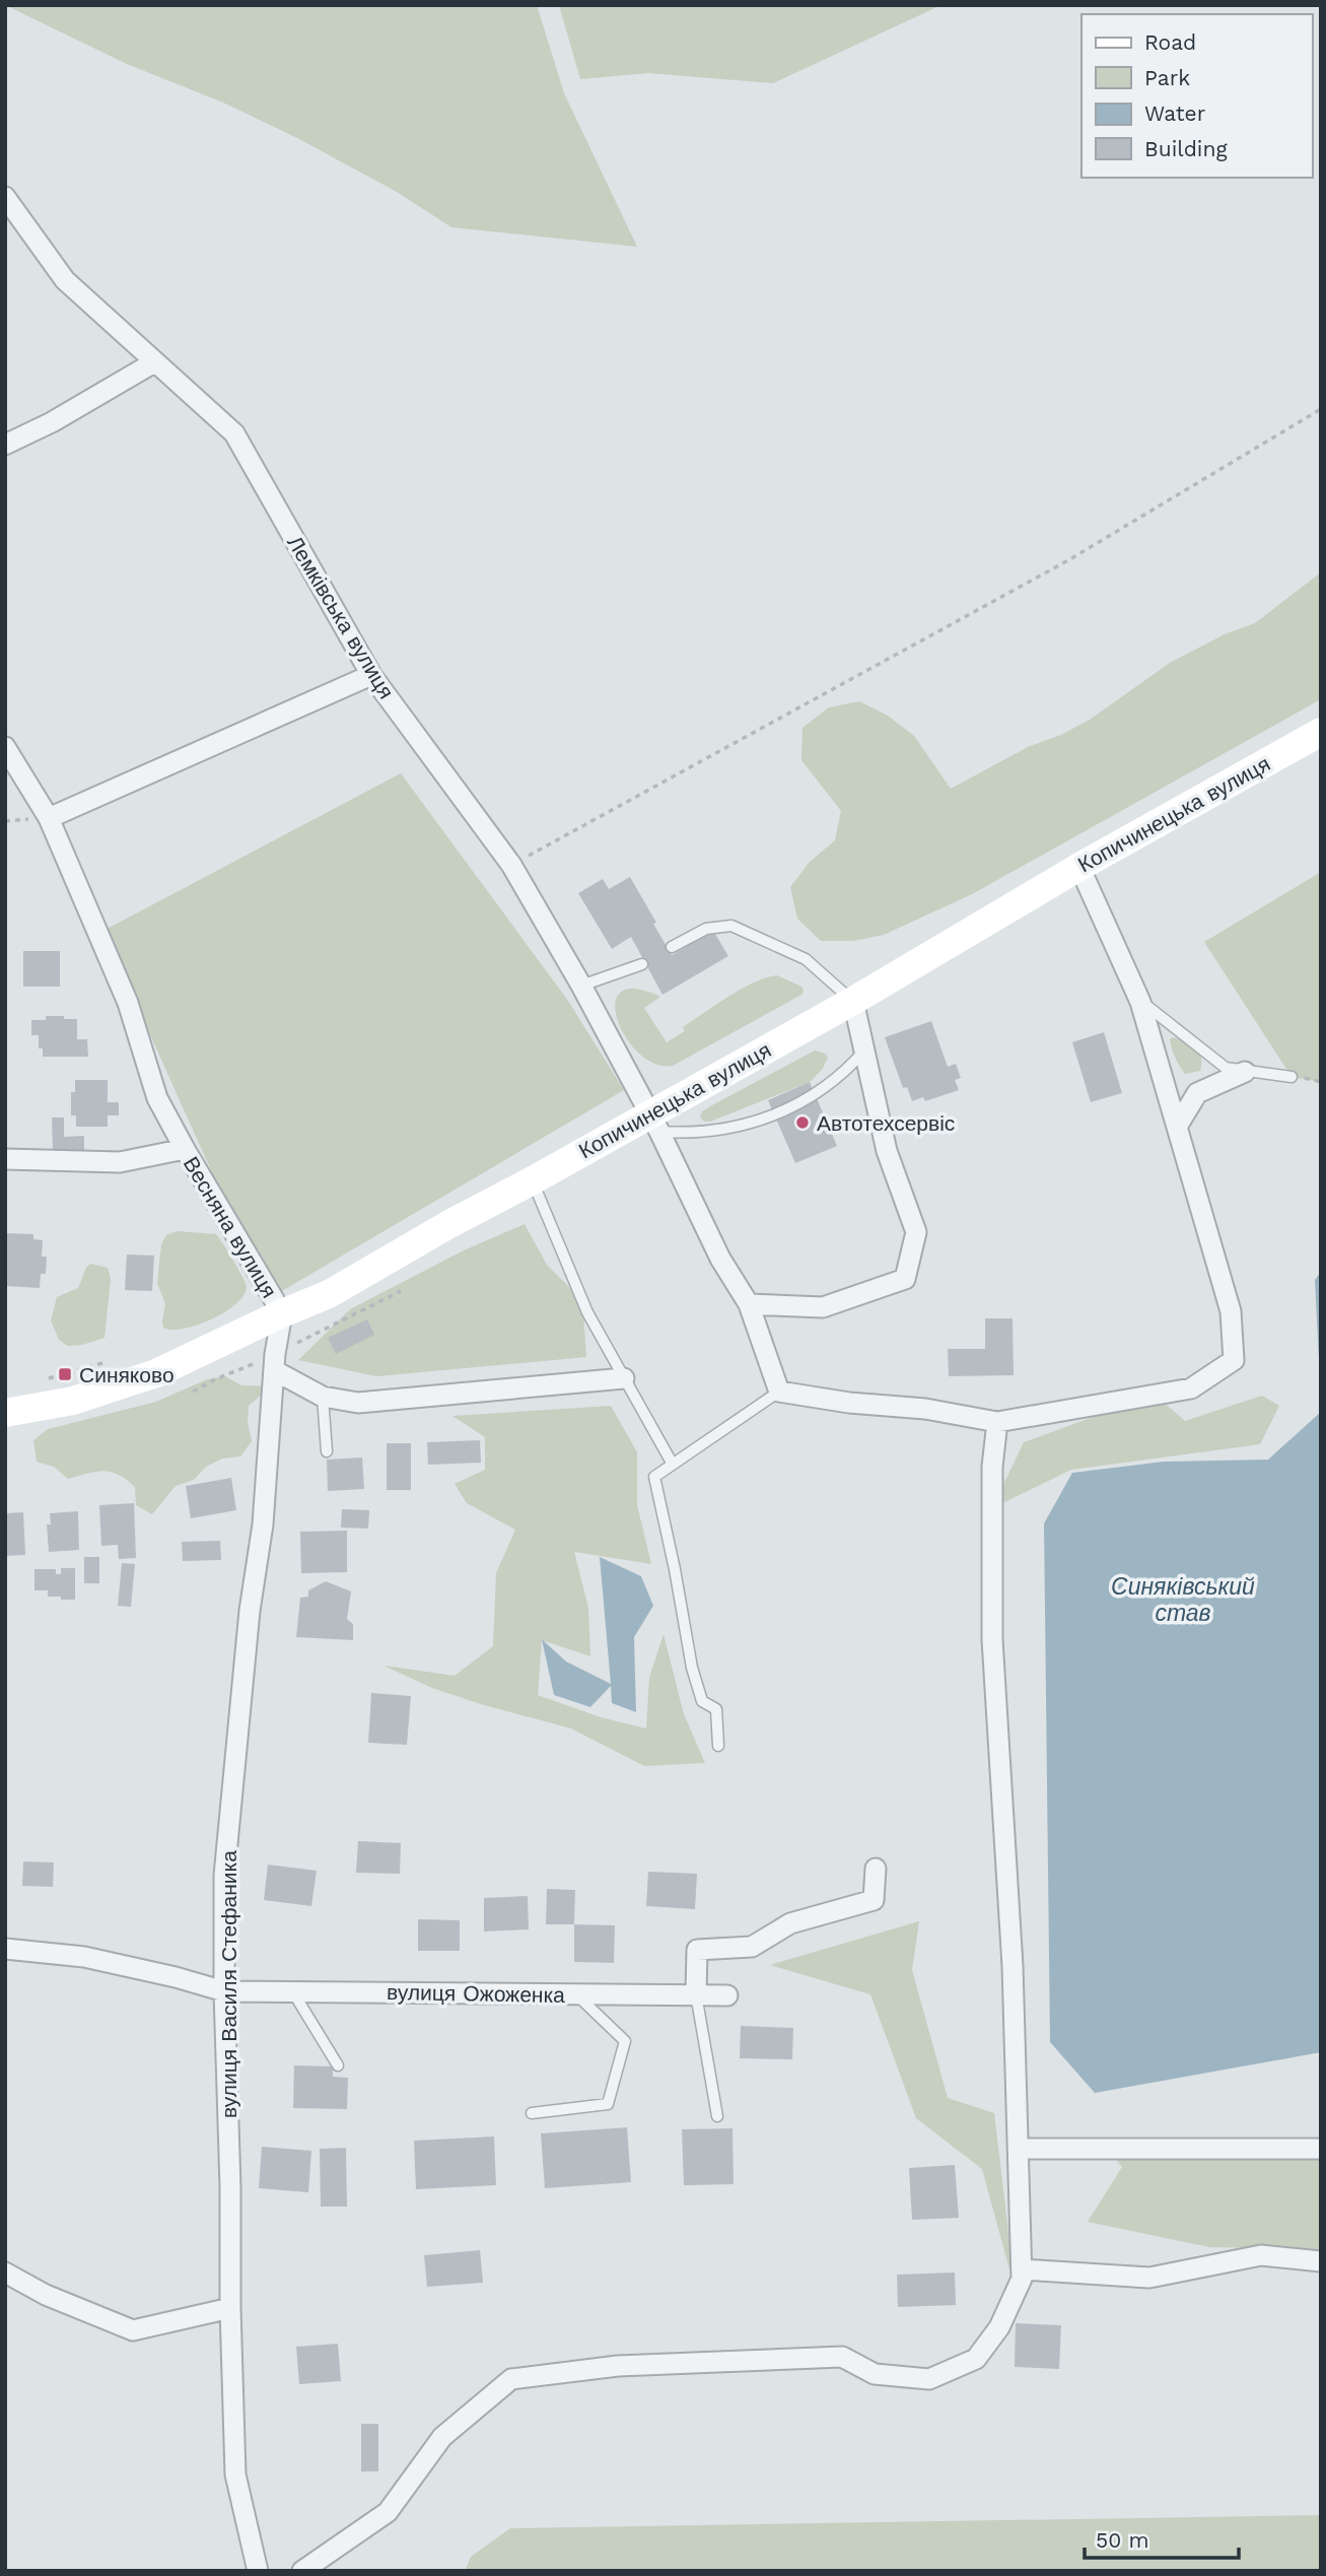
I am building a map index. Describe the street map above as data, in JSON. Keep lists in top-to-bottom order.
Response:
{
  "streets": {
    "main road": ["Копичинецька вулиця"],
    "street": [
      "Лемківська вулиця",
      "Весняна вулиця",
      "вулиця Василя Стефаника",
      "вулиця Ожоженка"
    ]
  },
  "crossings": [
    ["Лемківська вулиця", "Копичинецька вулиця"],
    ["Копичинецька вулиця", "Весняна вулиця"],
    ["Копичинецька вулиця", "вулиця Василя Стефаника"],
    ["Весняна вулиця", "вулиця Василя Стефаника"],
    ["вулиця Василя Стефаника", "вулиця Ожоженка"]
  ],
  "water": ["Синяківський став"],
  "places": {
    "other": ["Автотехсервіс"],
    "transit": ["Синяково"]
  },
  "legend": [
    "Road",
    "Park",
    "Water",
    "Building"
  ],
  "scale_bar": "50 m"
}
